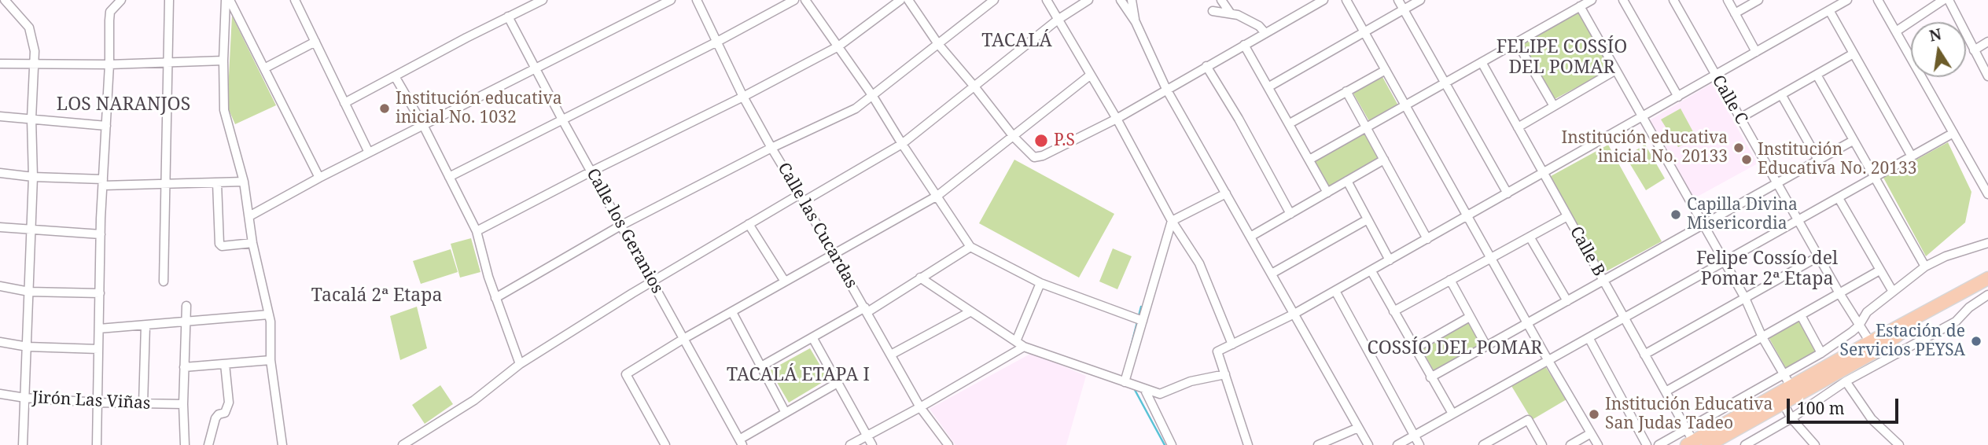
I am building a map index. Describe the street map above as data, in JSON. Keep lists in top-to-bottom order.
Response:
{
  "streets": {
    "street": [
      "Calle C",
      "Calle las Cucardas",
      "Calle los Geranios",
      "Calle B",
      "Jirón Las Viñas"
    ]
  },
  "districts": [
    "TACALÁ",
    "FELIPE COSSÍO DEL POMAR",
    "LOS NARANJOS",
    "Felipe Cossío del Pomar 2ª Etapa",
    "Tacalá 2ª Etapa",
    "COSSÍO DEL POMAR",
    "TACALÁ ETAPA I"
  ],
  "places": [
    "Institución educativa inicial No. 1032",
    "P.S",
    "Institución educativa inicial No. 20133",
    "Institución Educativa No. 20133",
    "Capilla Divina Misericordia",
    "Estación de Servicios PEYSA",
    "Institución Educativa San Judas Tadeo"
  ],
  "scale_bar": "100 m",
  "north": "top"
}
